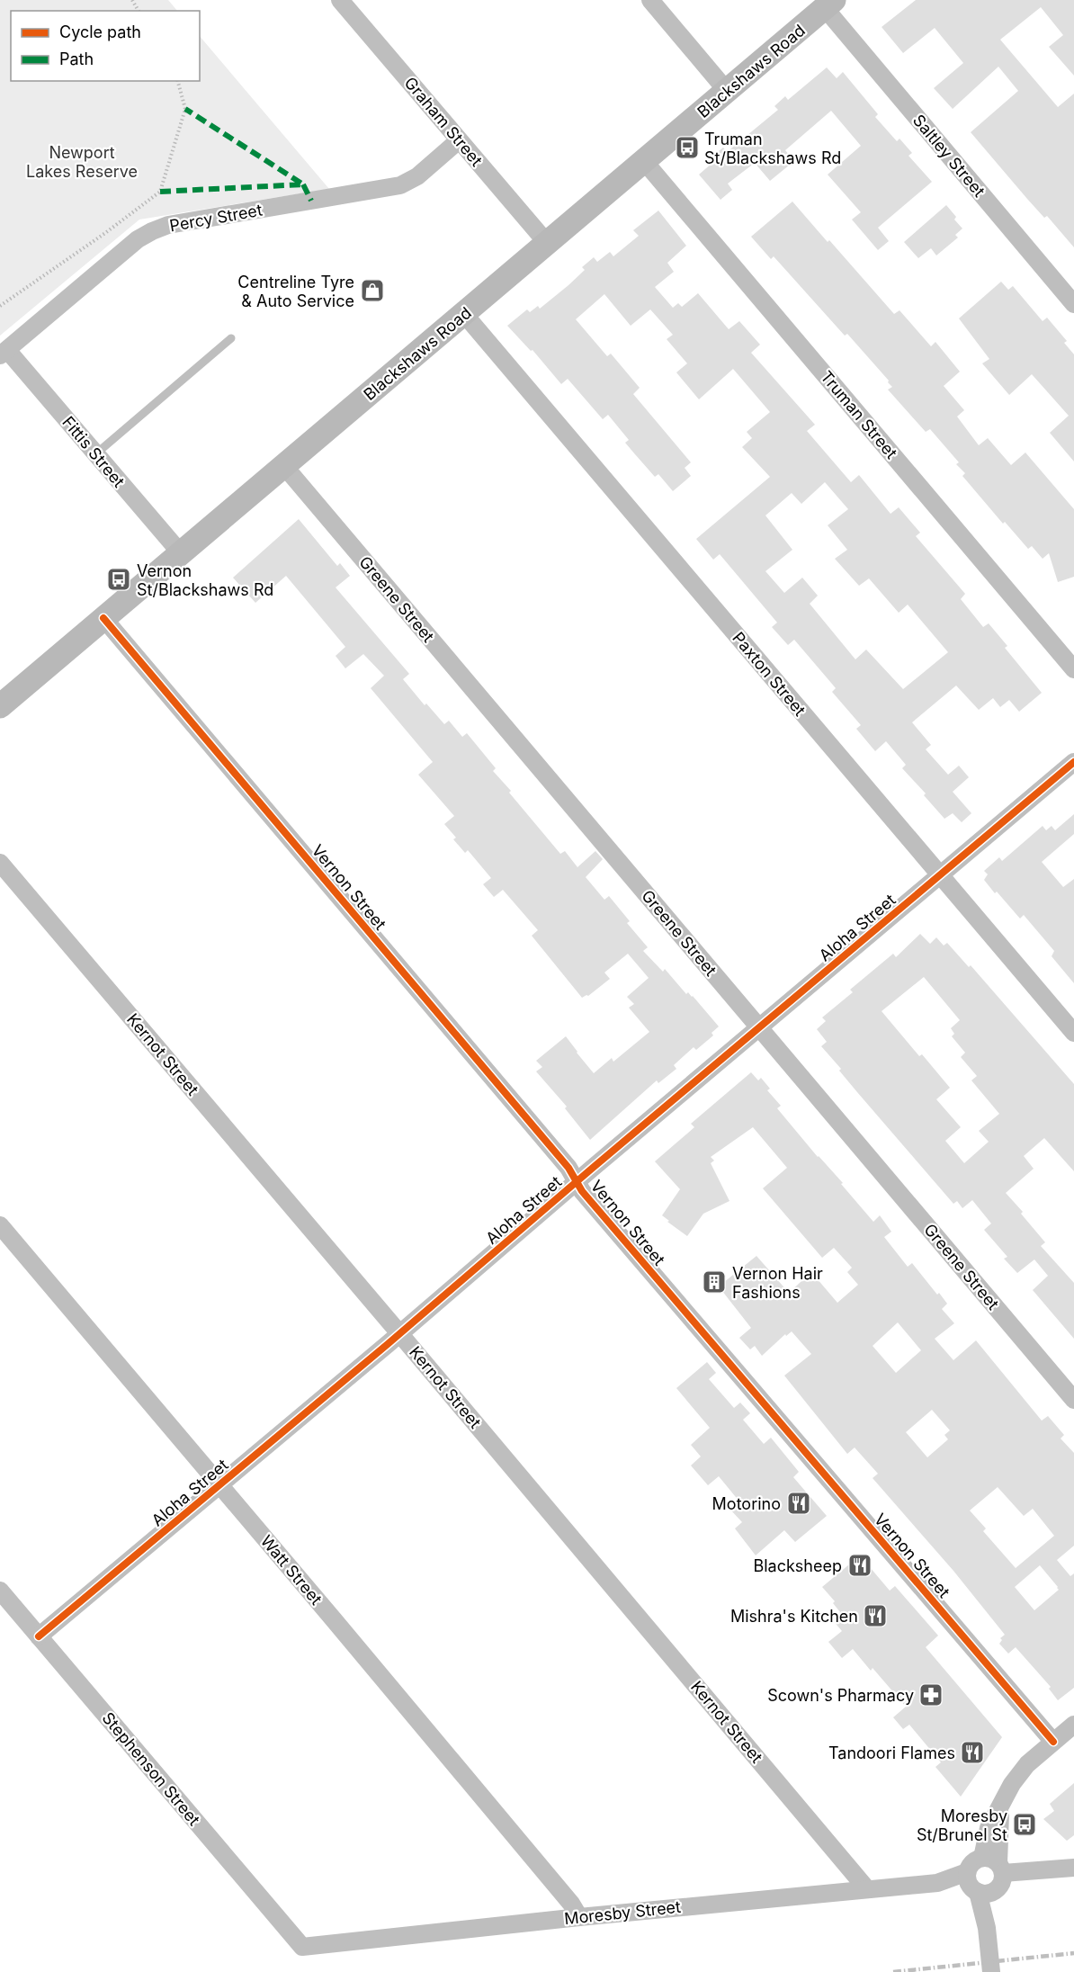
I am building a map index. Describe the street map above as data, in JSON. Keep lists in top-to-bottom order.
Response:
{
  "streets": {
    "main road": ["Blackshaws Road"],
    "street": [
      "Graham Street",
      "Saltley Street",
      "Percy Street",
      "Truman Street",
      "Fittis Street",
      "Greene Street",
      "Paxton Street",
      "Vernon Street",
      "Aloha Street",
      "Kernot Street",
      "Watt Street",
      "Stephenson Street",
      "Moresby Street"
    ]
  },
  "crossings": [
    ["Blackshaws Road", "Graham Street"],
    ["Blackshaws Road", "Saltley Street"],
    ["Blackshaws Road", "Truman Street"],
    ["Blackshaws Road", "Fittis Street"],
    ["Blackshaws Road", "Greene Street"],
    ["Blackshaws Road", "Paxton Street"],
    ["Blackshaws Road", "Vernon Street"],
    ["Graham Street", "Percy Street"],
    ["Percy Street", "Fittis Street"],
    ["Greene Street", "Aloha Street"],
    ["Paxton Street", "Aloha Street"],
    ["Vernon Street", "Aloha Street"],
    ["Aloha Street", "Kernot Street"],
    ["Aloha Street", "Watt Street"],
    ["Aloha Street", "Stephenson Street"],
    ["Kernot Street", "Moresby Street"],
    ["Watt Street", "Moresby Street"],
    ["Stephenson Street", "Moresby Street"]
  ],
  "parks": ["Newport Lakes Reserve"],
  "places": {
    "bus stop": ["Truman St/Blackshaws Rd", "Vernon St/Blackshaws Rd", "Moresby St/Brunel St"],
    "shop": ["Centreline Tyre & Auto Service"],
    "building": ["Vernon Hair Fashions"],
    "restaurant": [
      "Motorino",
      "Blacksheep",
      "Mishra's Kitchen",
      "Tandoori Flames"
    ],
    "pharmacy": ["Scown's Pharmacy"]
  },
  "legend": ["Cycle path", "Path"]
}
